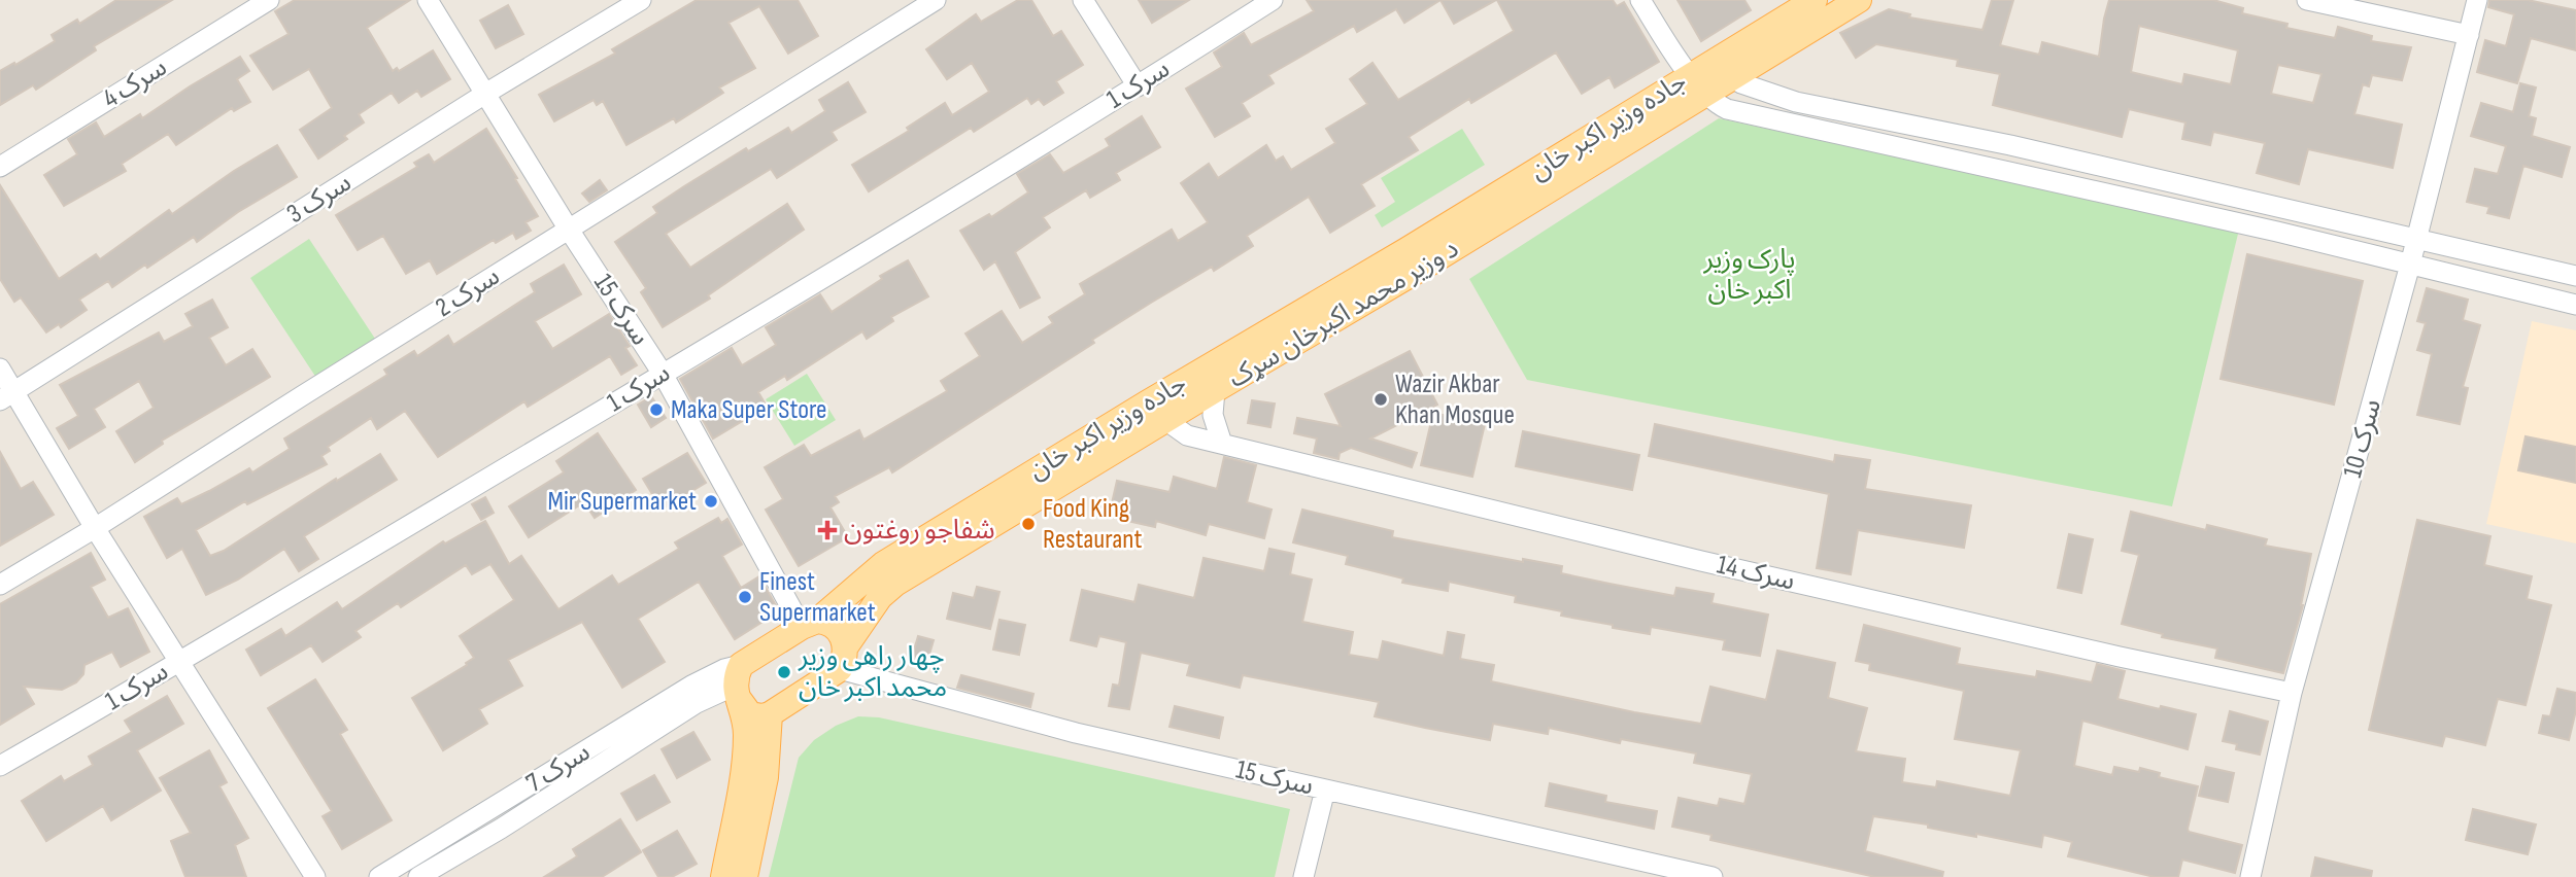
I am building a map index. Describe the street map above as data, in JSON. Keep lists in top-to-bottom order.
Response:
{
  "streets": {
    "main road": ["جاده وزیر اکبر خان", "د وزیر محمد اکبرخان سړک"],
    "street": [
      "سرک 4",
      "سرک 1",
      "سرک 3",
      "سرک 2",
      "سرک 15",
      "سرک 10",
      "سرک 14",
      "سرک 7"
    ]
  },
  "crossings": [
    ["سرک 1", "سرک 15"],
    ["جاده وزیر اکبر خان", "سرک 15"],
    ["جاده وزیر اکبر خان", "د وزیر محمد اکبرخان سړک"],
    ["جاده وزیر اکبر خان", "سرک 7"],
    ["سرک 3", "سرک 15"],
    ["سرک 2", "سرک 15"],
    ["سرک 15", "د وزیر محمد اکبرخان سړک"],
    ["د وزیر محمد اکبرخان سړک", "سرک 14"],
    ["سرک 10", "سرک 14"]
  ],
  "parks": ["پارک وزیر اکبر خان"],
  "places": {
    "other": [
      "Wazir Akbar Khan Mosque",
      "Maka Super Store",
      "Mir Supermarket",
      "Food King Restaurant",
      "Finest Supermarket",
      "چهار راهی وزیر محمد اکبر خان"
    ],
    "health": ["شفاجو روغتون"]
  }
}
